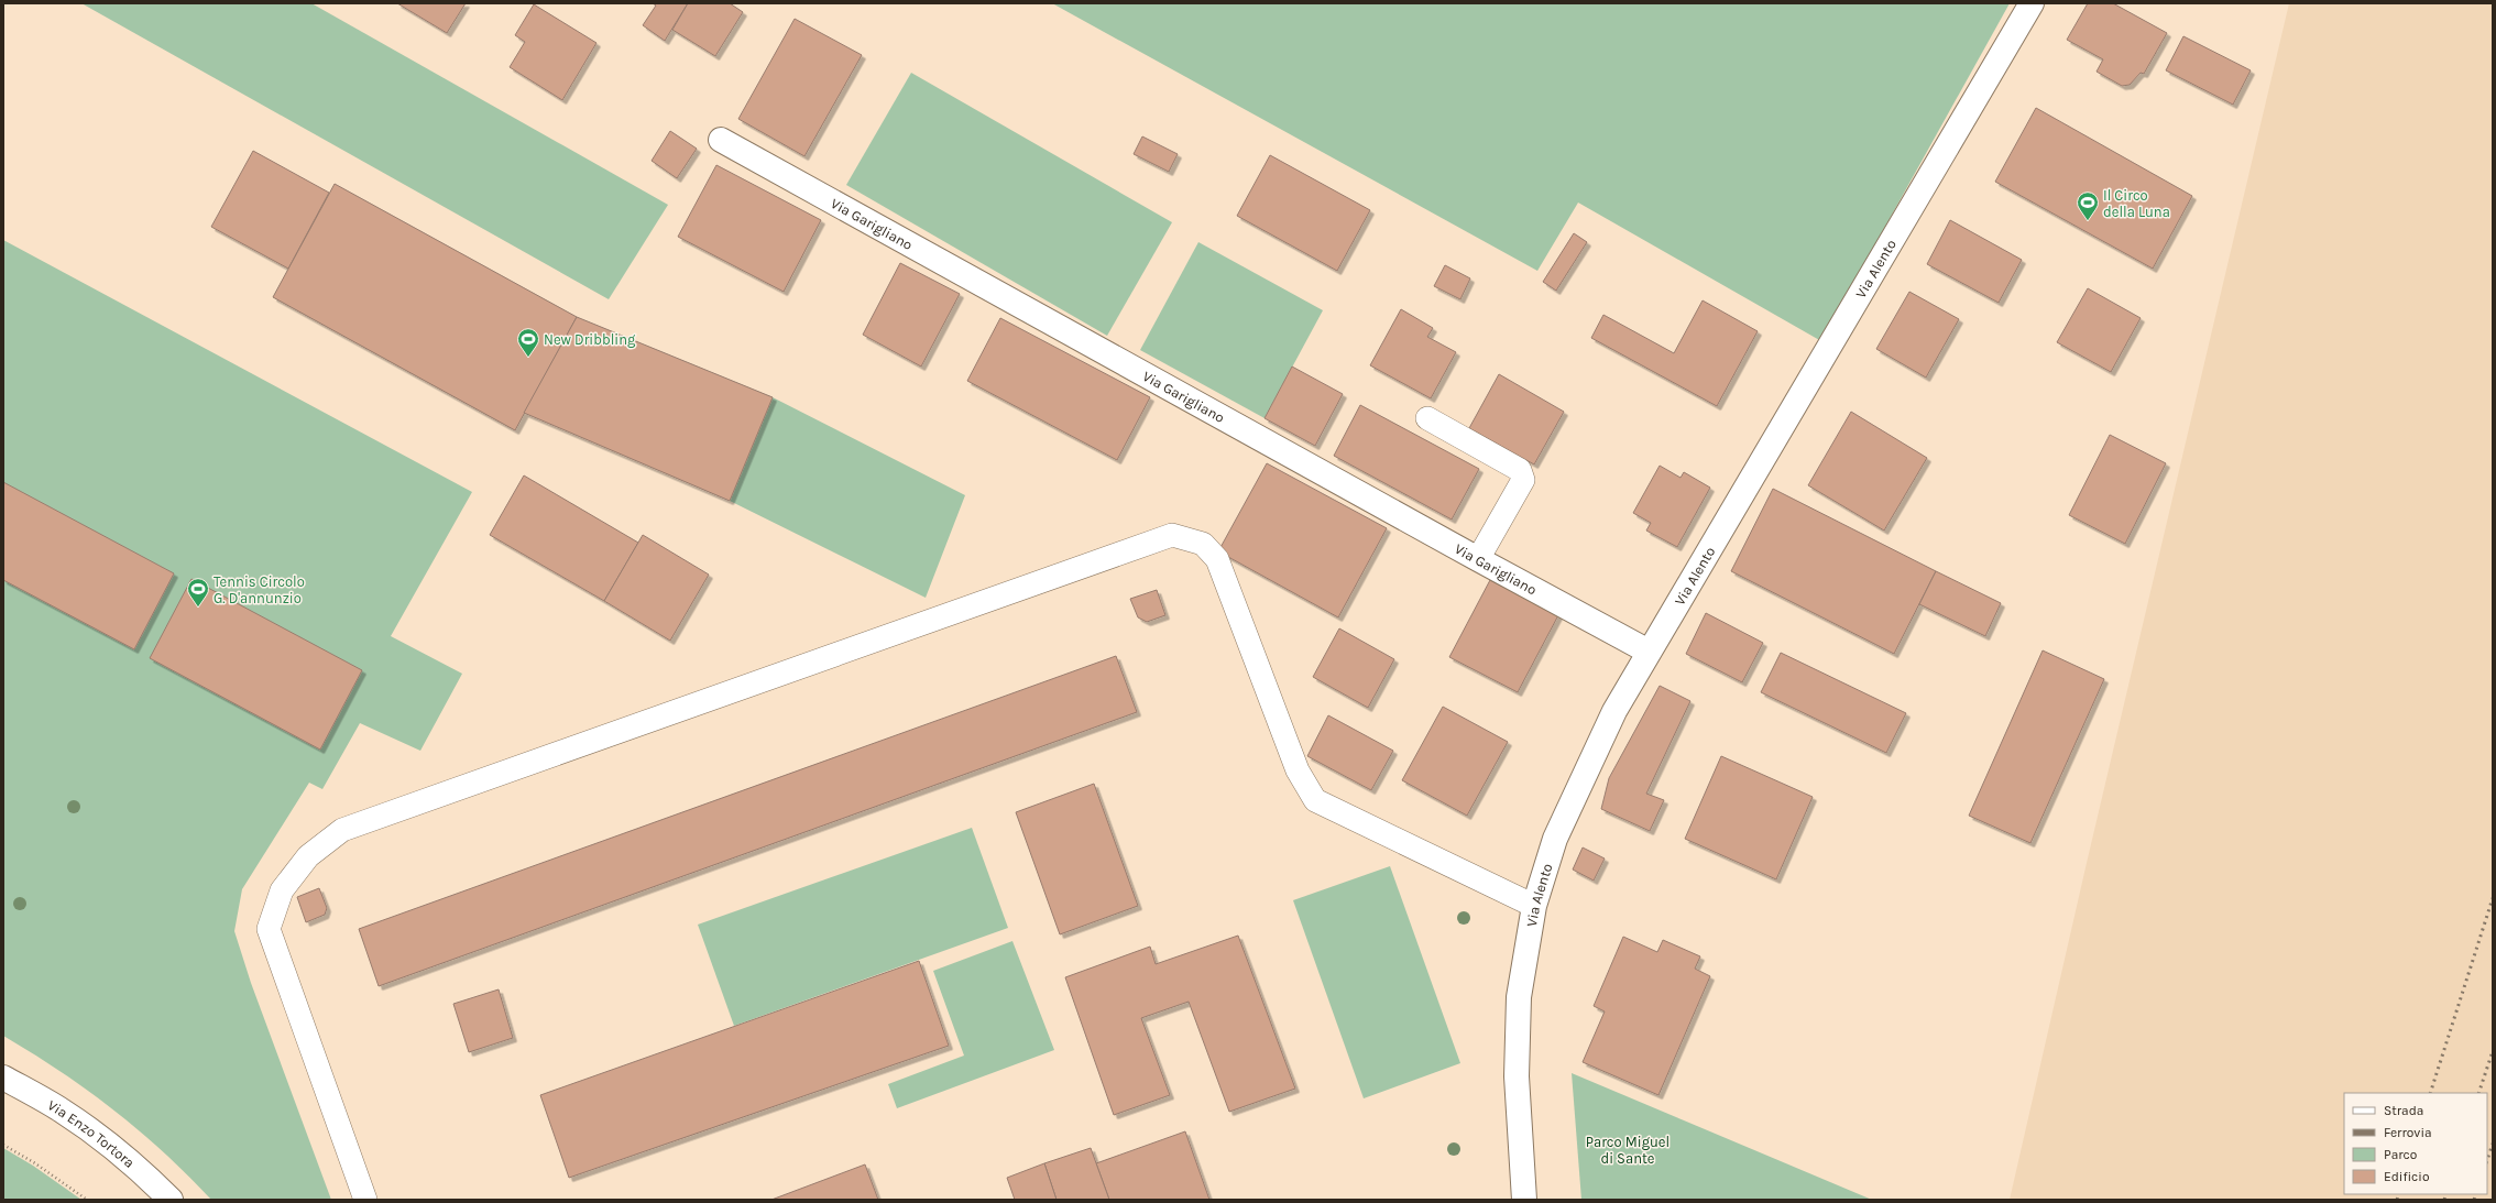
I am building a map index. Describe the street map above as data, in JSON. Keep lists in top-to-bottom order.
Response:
{
  "streets": {
    "street": ["Via Garigliano", "Via Alento", "Via Enzo Tortora"]
  },
  "crossings": [
    ["Via Garigliano", "Via Alento"]
  ],
  "parks": ["Parco Miguel di Sante"],
  "places": {
    "sports": ["Il Circo della Luna", "New Dribbling", "Tennis Circolo G. D'annunzio"]
  },
  "legend": [
    "Strada",
    "Ferrovia",
    "Parco",
    "Edificio"
  ]
}
